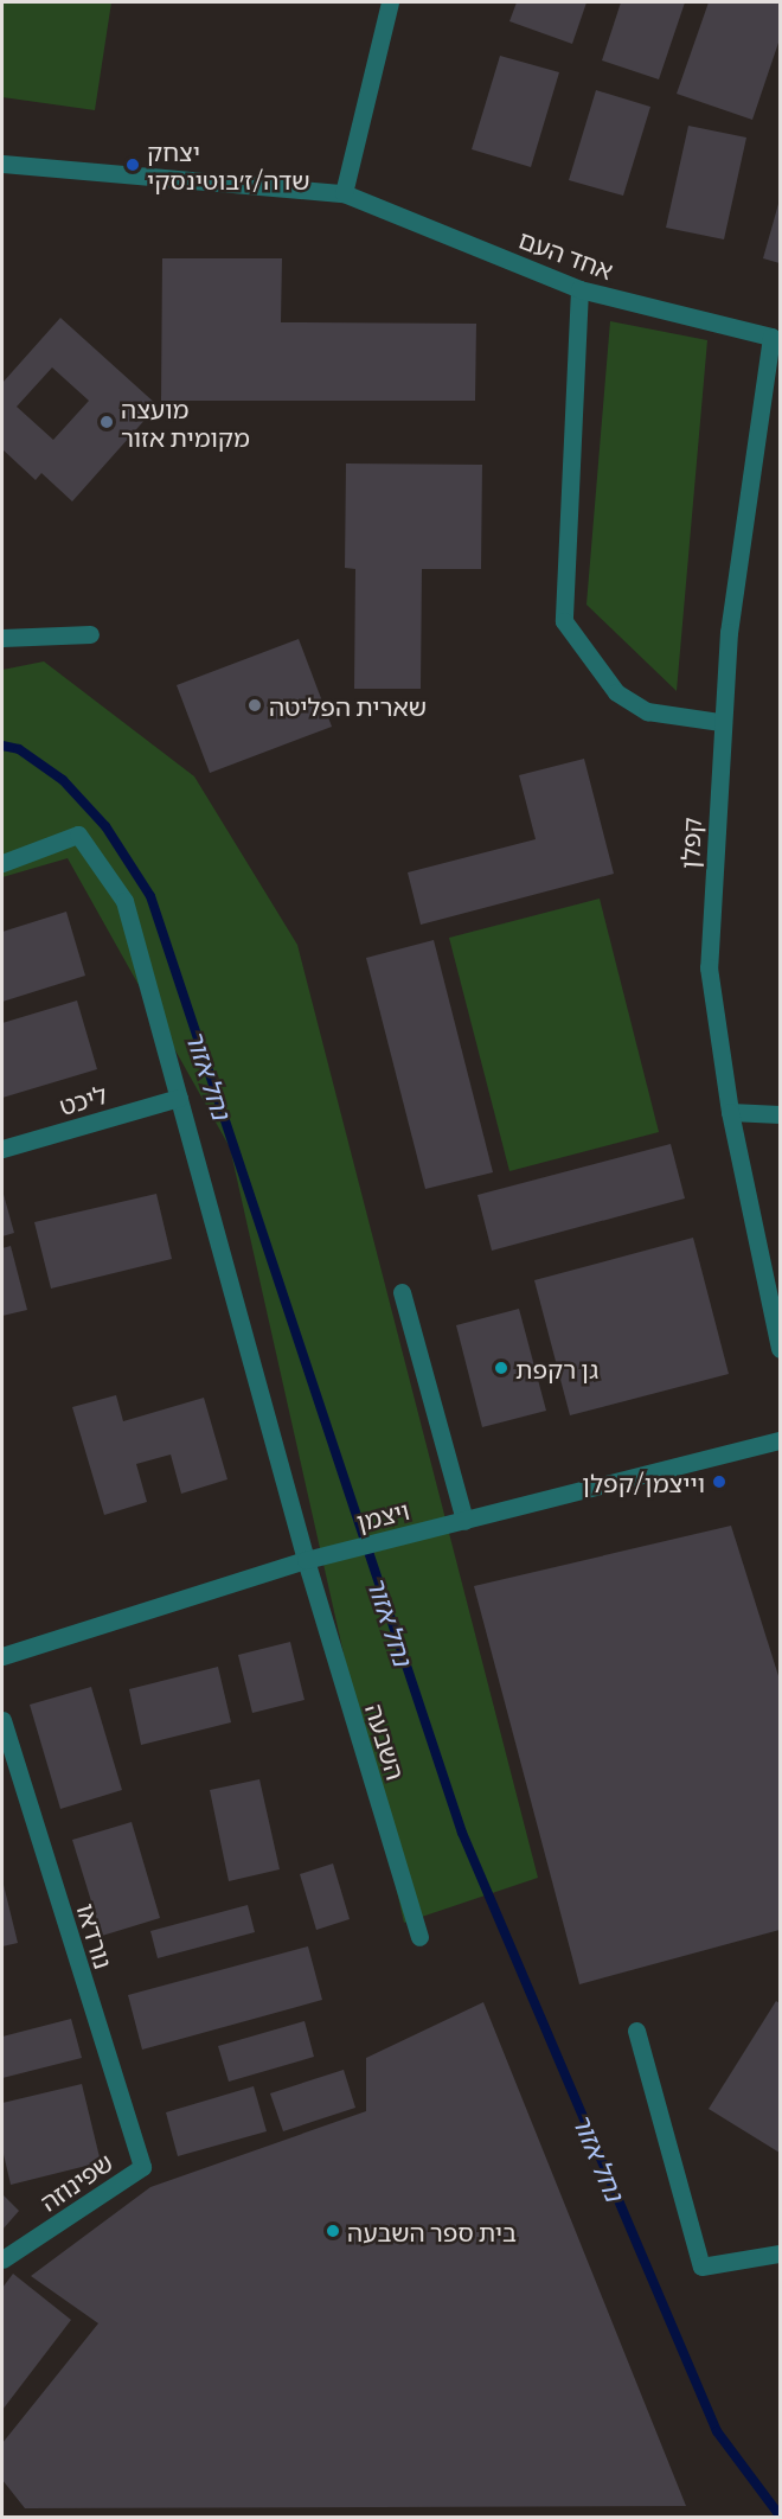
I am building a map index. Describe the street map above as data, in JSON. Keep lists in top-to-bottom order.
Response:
{
  "streets": {
    "street": [
      "אחד העם",
      "קפלן",
      "ליכט",
      "ויצמן",
      "השבעה",
      "נורדאו",
      "שפינוזה"
    ]
  },
  "crossings": [
    ["אחד העם", "קפלן"],
    ["ליכט", "השבעה"],
    ["ויצמן", "השבעה"],
    ["נורדאו", "שפינוזה"]
  ],
  "water": ["נחל אזור"],
  "places": [
    "יצחק שדה/ז׳בוטינסקי",
    "מועצה מקומית אזור",
    "שארית הפליטה",
    "גן רקפת",
    "וייצמן/קפלן",
    "בית ספר השבעה"
  ]
}
